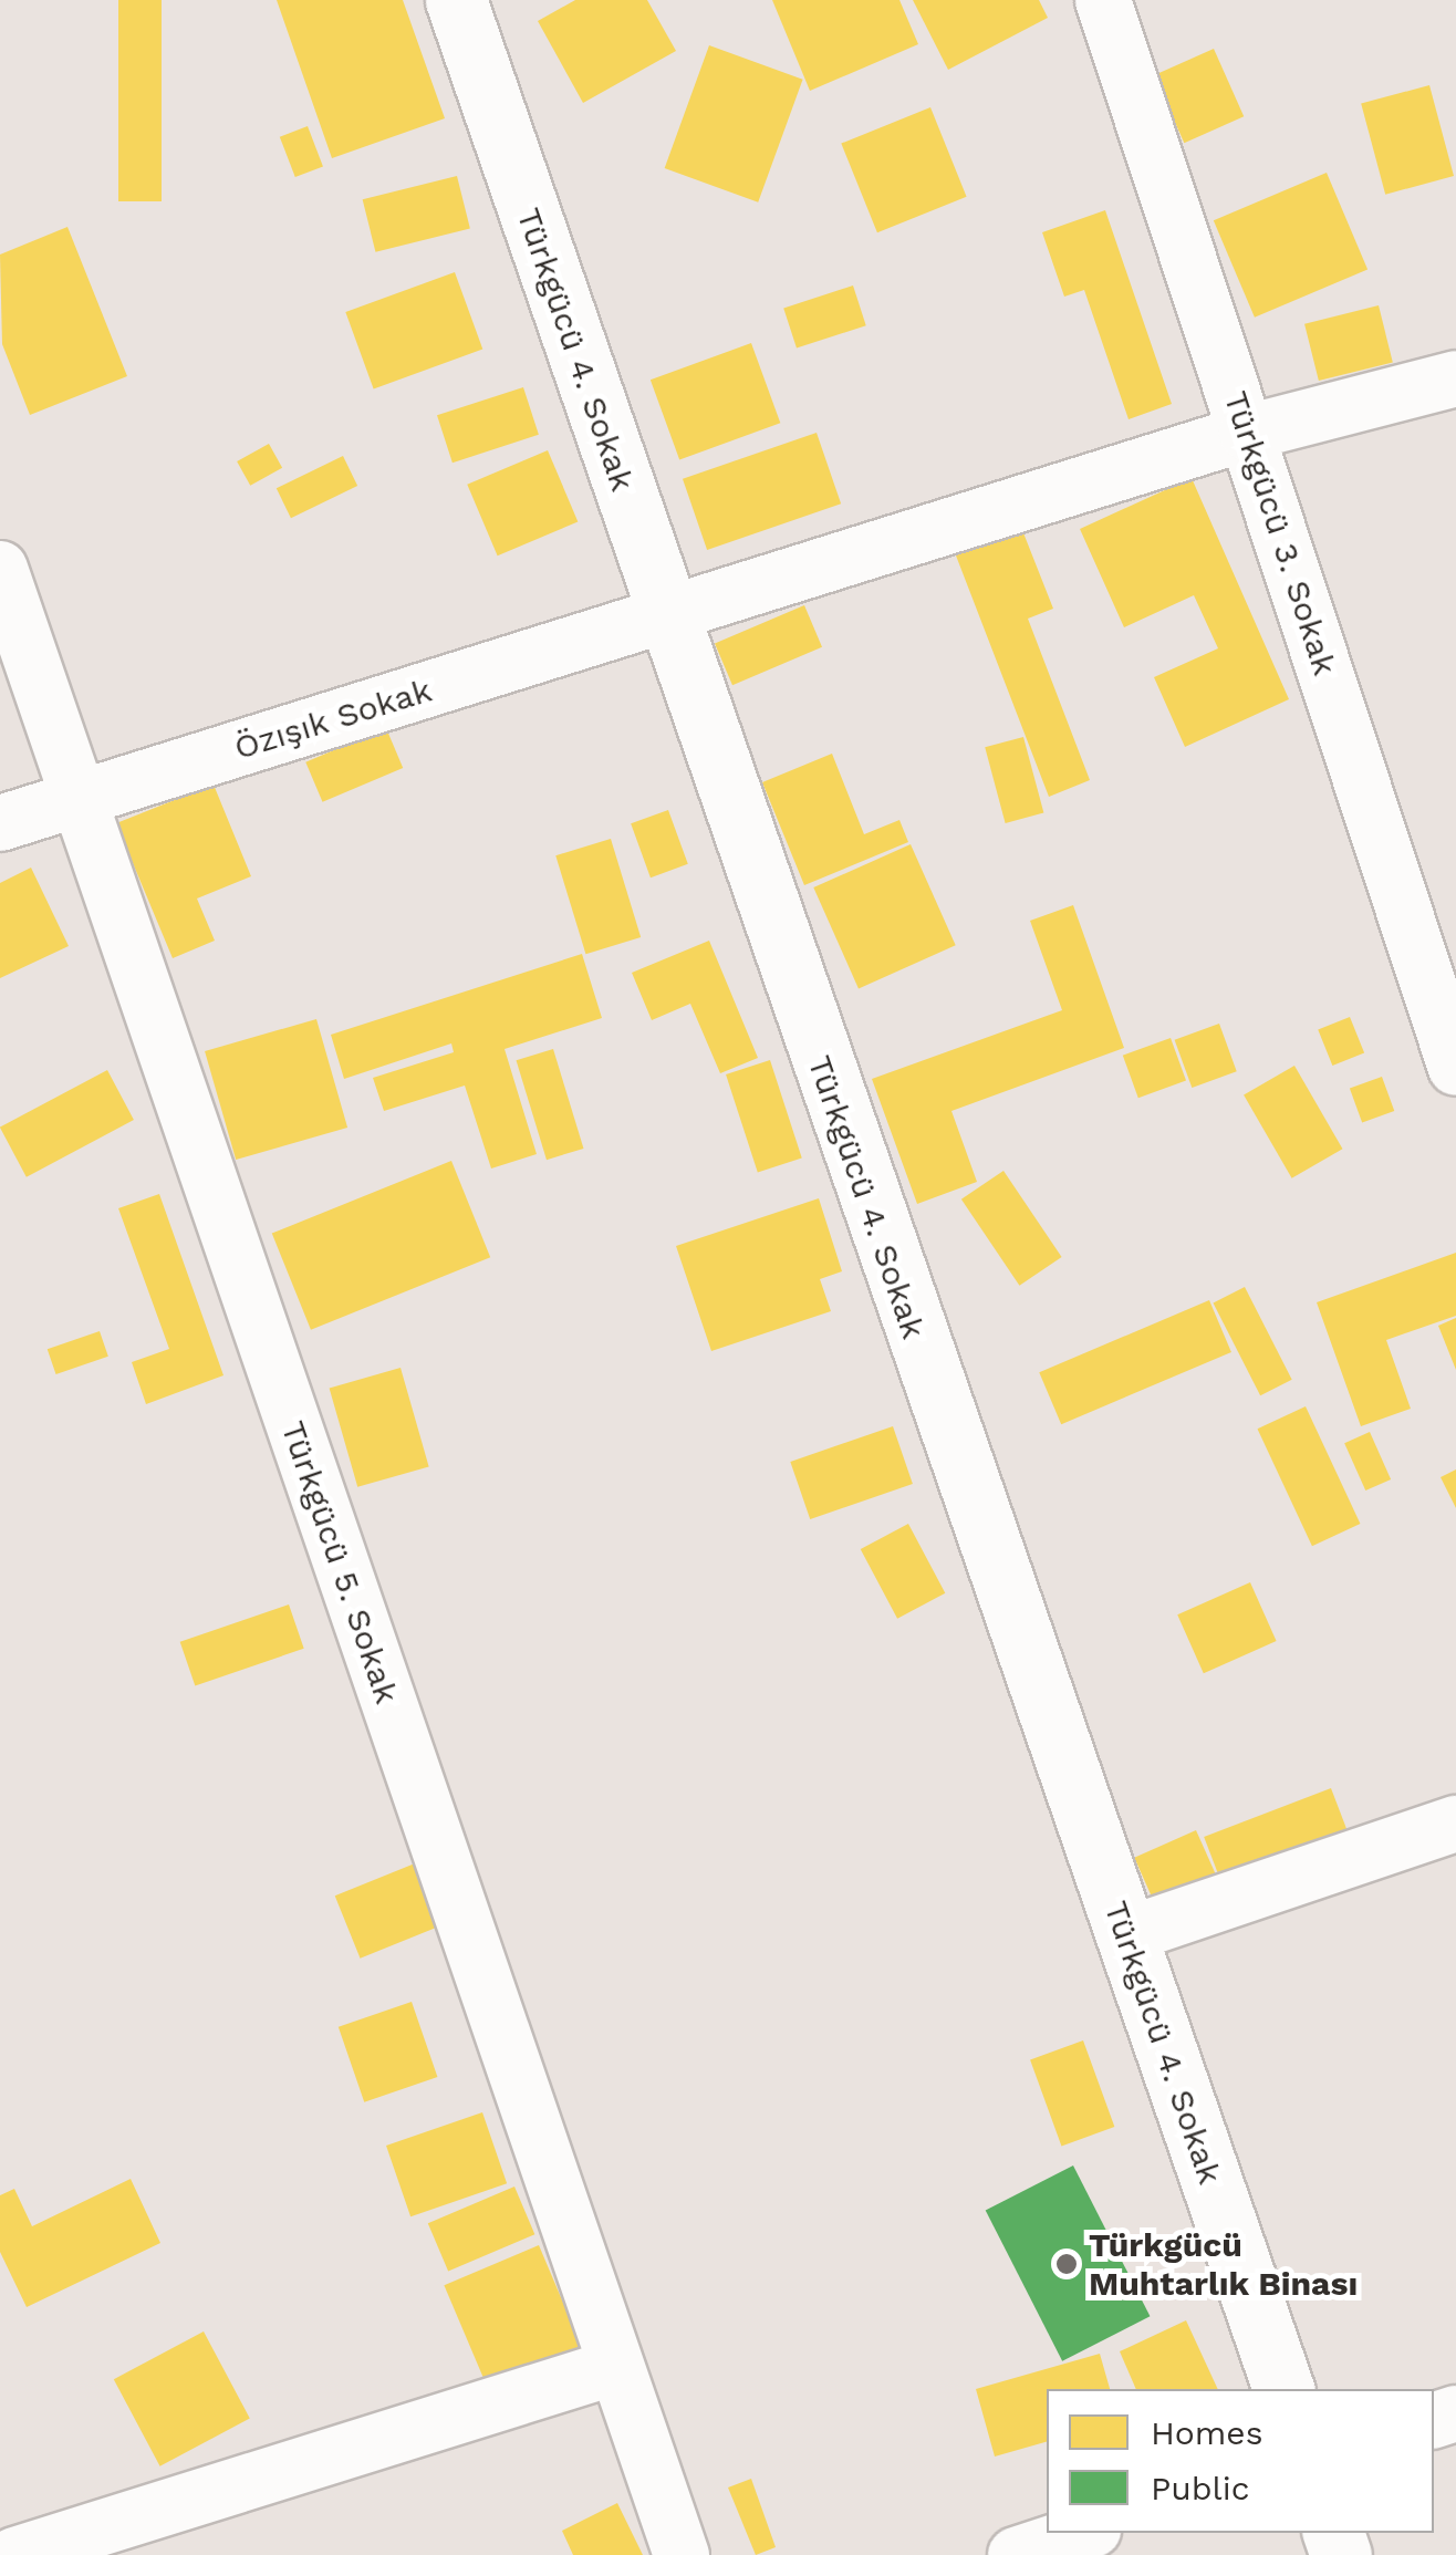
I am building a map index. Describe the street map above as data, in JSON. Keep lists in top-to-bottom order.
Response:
{
  "streets": {
    "main road": ["Türkgücü 4. Sokak"],
    "street": ["Türkgücü 3. Sokak", "Özışık Sokak", "Türkgücü 5. Sokak"]
  },
  "crossings": [
    ["Türkgücü 4. Sokak", "Özışık Sokak"],
    ["Türkgücü 3. Sokak", "Özışık Sokak"],
    ["Özışık Sokak", "Türkgücü 5. Sokak"]
  ],
  "places": ["Türkgücü Muhtarlık Binası"],
  "legend": ["Homes", "Public"]
}
